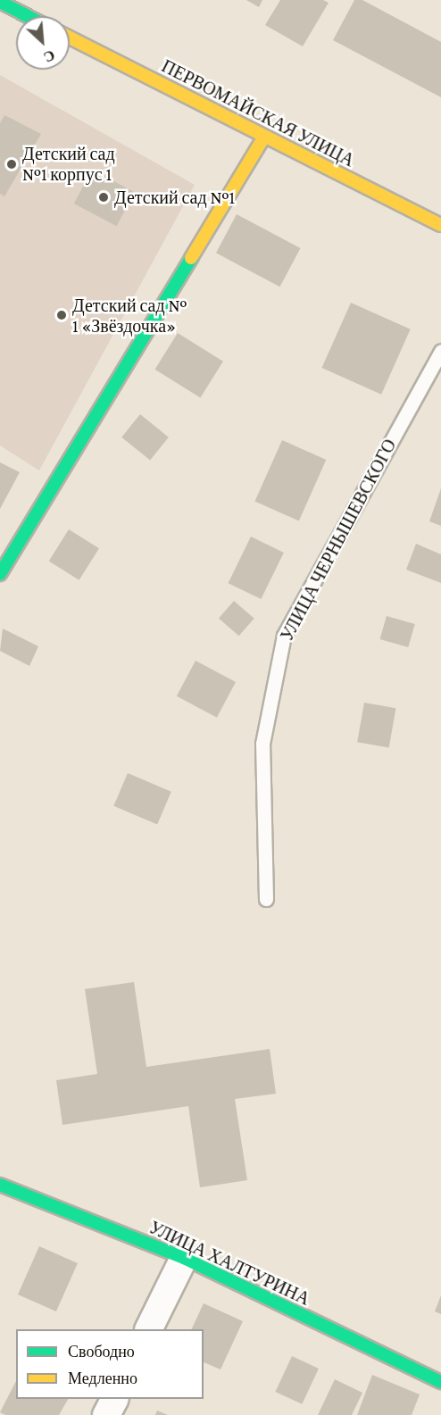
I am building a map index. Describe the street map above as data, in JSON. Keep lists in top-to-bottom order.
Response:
{
  "streets": {
    "street": ["ПЕРВОМАЙСКАЯ УЛИЦА", "УЛИЦА ХАЛТУРИНА"],
    "lane": ["УЛИЦА ЧЕРНЫШЕВСКОГО"]
  },
  "places": ["Детский сад №1 корпус 1", "Детский сад №1", "Детский сад № 1 «Звёздочка»"],
  "legend": ["Свободно", "Медленно"],
  "north": "bottom right"
}
